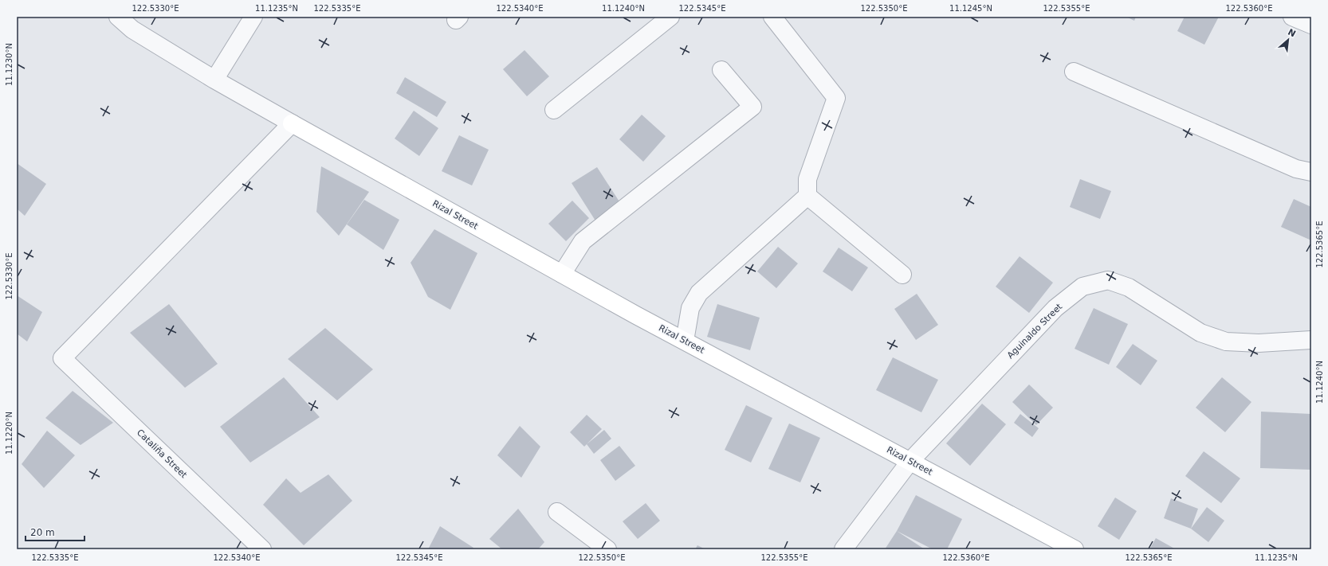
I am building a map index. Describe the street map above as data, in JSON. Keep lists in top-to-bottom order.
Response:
{
  "streets": {
    "street": ["Rizal Street", "Aguinaldo Street", "Cataliña Street"]
  },
  "crossings": [
    ["Rizal Street", "Aguinaldo Street"],
    ["Rizal Street", "Cataliña Street"]
  ],
  "scale_bar": "20 m",
  "north": "top right",
  "coordinates": [
    "122.5330°E",
    "11.1235°N",
    "122.5335°E",
    "122.5340°E",
    "11.1240°N",
    "122.5345°E",
    "122.5350°E",
    "11.1245°N",
    "122.5355°E",
    "122.5360°E",
    "11.1230°N",
    "122.5365°E",
    "11.1220°N"
  ]
}
